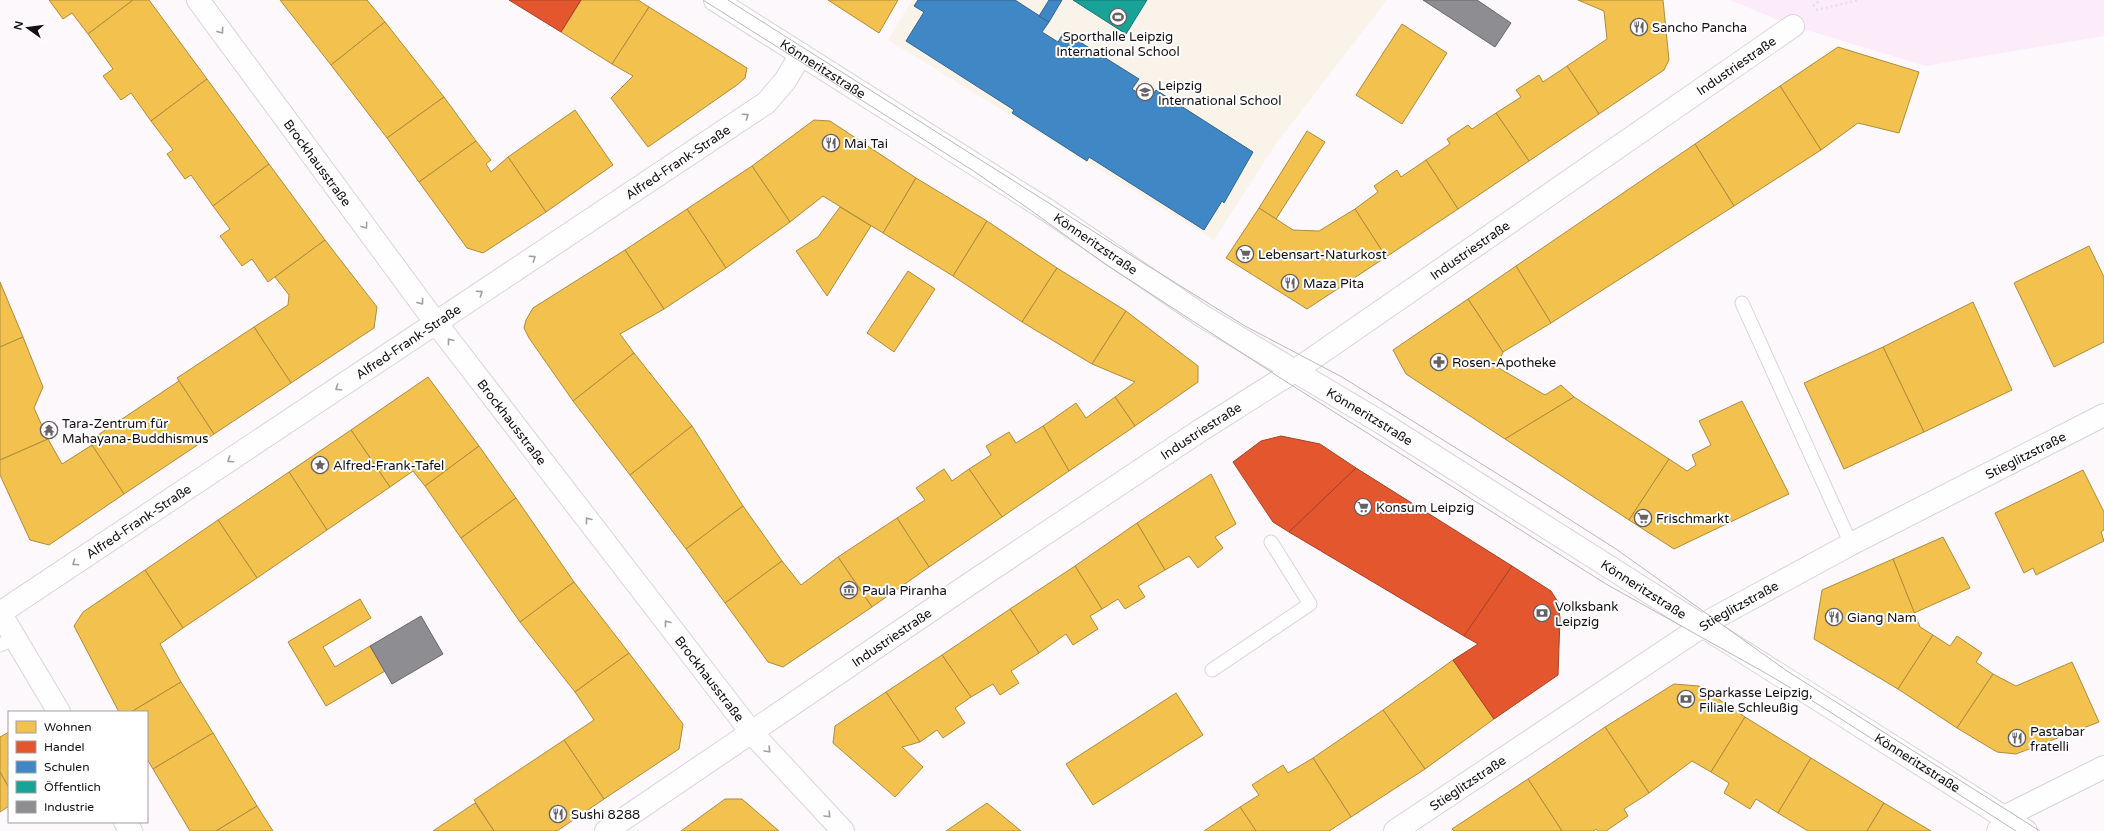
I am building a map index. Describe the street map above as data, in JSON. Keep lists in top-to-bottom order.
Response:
{
  "streets": {
    "street": [
      "Industriestraße",
      "Könneritzstraße",
      "Alfred-Frank-Straße",
      "Brockhausstraße",
      "Stieglitzstraße"
    ]
  },
  "crossings": [
    ["Industriestraße", "Könneritzstraße"],
    ["Industriestraße", "Brockhausstraße"],
    ["Könneritzstraße", "Alfred-Frank-Straße"],
    ["Könneritzstraße", "Stieglitzstraße"],
    ["Alfred-Frank-Straße", "Brockhausstraße"]
  ],
  "places": {
    "sports": ["Sporthalle Leipzig International School"],
    "restaurant": [
      "Sancho Pancha",
      "Mai Tai",
      "Maza Pita",
      "Giang Nam",
      "Pastabar fratelli",
      "Sushi 8288"
    ],
    "school or university": ["Leipzig International School"],
    "supermarket": ["Lebensart-Naturkost", "Konsum Leipzig", "Frischmarkt"],
    "pharmacy": ["Rosen-Apotheke"],
    "temple": ["Tara-Zentrum für Mahayana-Buddhismus"],
    "place": ["Alfred-Frank-Tafel"],
    "museum": ["Paula Piranha"],
    "bank": ["Volksbank Leipzig", "Sparkasse Leipzig, Filiale Schleußig"]
  },
  "legend": [
    "Wohnen",
    "Handel",
    "Schulen",
    "Öffentlich",
    "Industrie"
  ],
  "north": "left"
}
